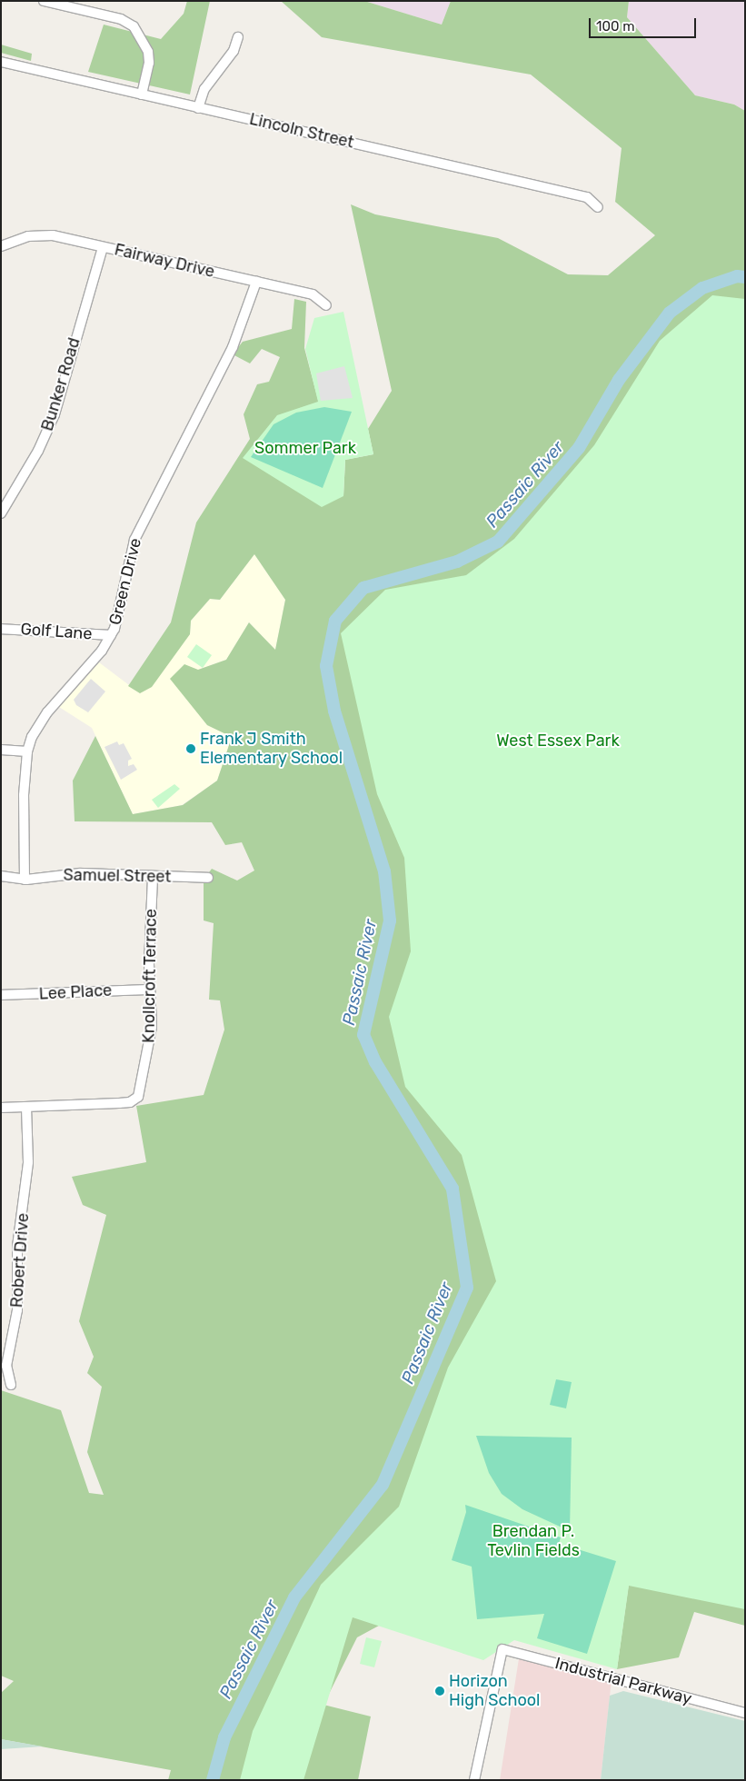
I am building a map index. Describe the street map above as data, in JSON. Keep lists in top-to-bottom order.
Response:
{
  "streets": {
    "street": [
      "Lincoln Street",
      "Fairway Drive",
      "Bunker Road",
      "Green Drive",
      "Golf Lane",
      "Samuel Street",
      "Knollcroft Terrace",
      "Lee Place",
      "Robert Drive",
      "Industrial Parkway"
    ]
  },
  "crossings": [
    ["Fairway Drive", "Bunker Road"],
    ["Fairway Drive", "Green Drive"],
    ["Green Drive", "Golf Lane"],
    ["Green Drive", "Samuel Street"],
    ["Samuel Street", "Knollcroft Terrace"],
    ["Knollcroft Terrace", "Lee Place"],
    ["Knollcroft Terrace", "Robert Drive"]
  ],
  "water": ["Passaic River"],
  "parks": ["Sommer Park", "West Essex Park", "Brendan P. Tevlin Fields"],
  "places": ["Frank J Smith Elementary School", "Horizon High School"],
  "scale_bar": "100 m"
}
